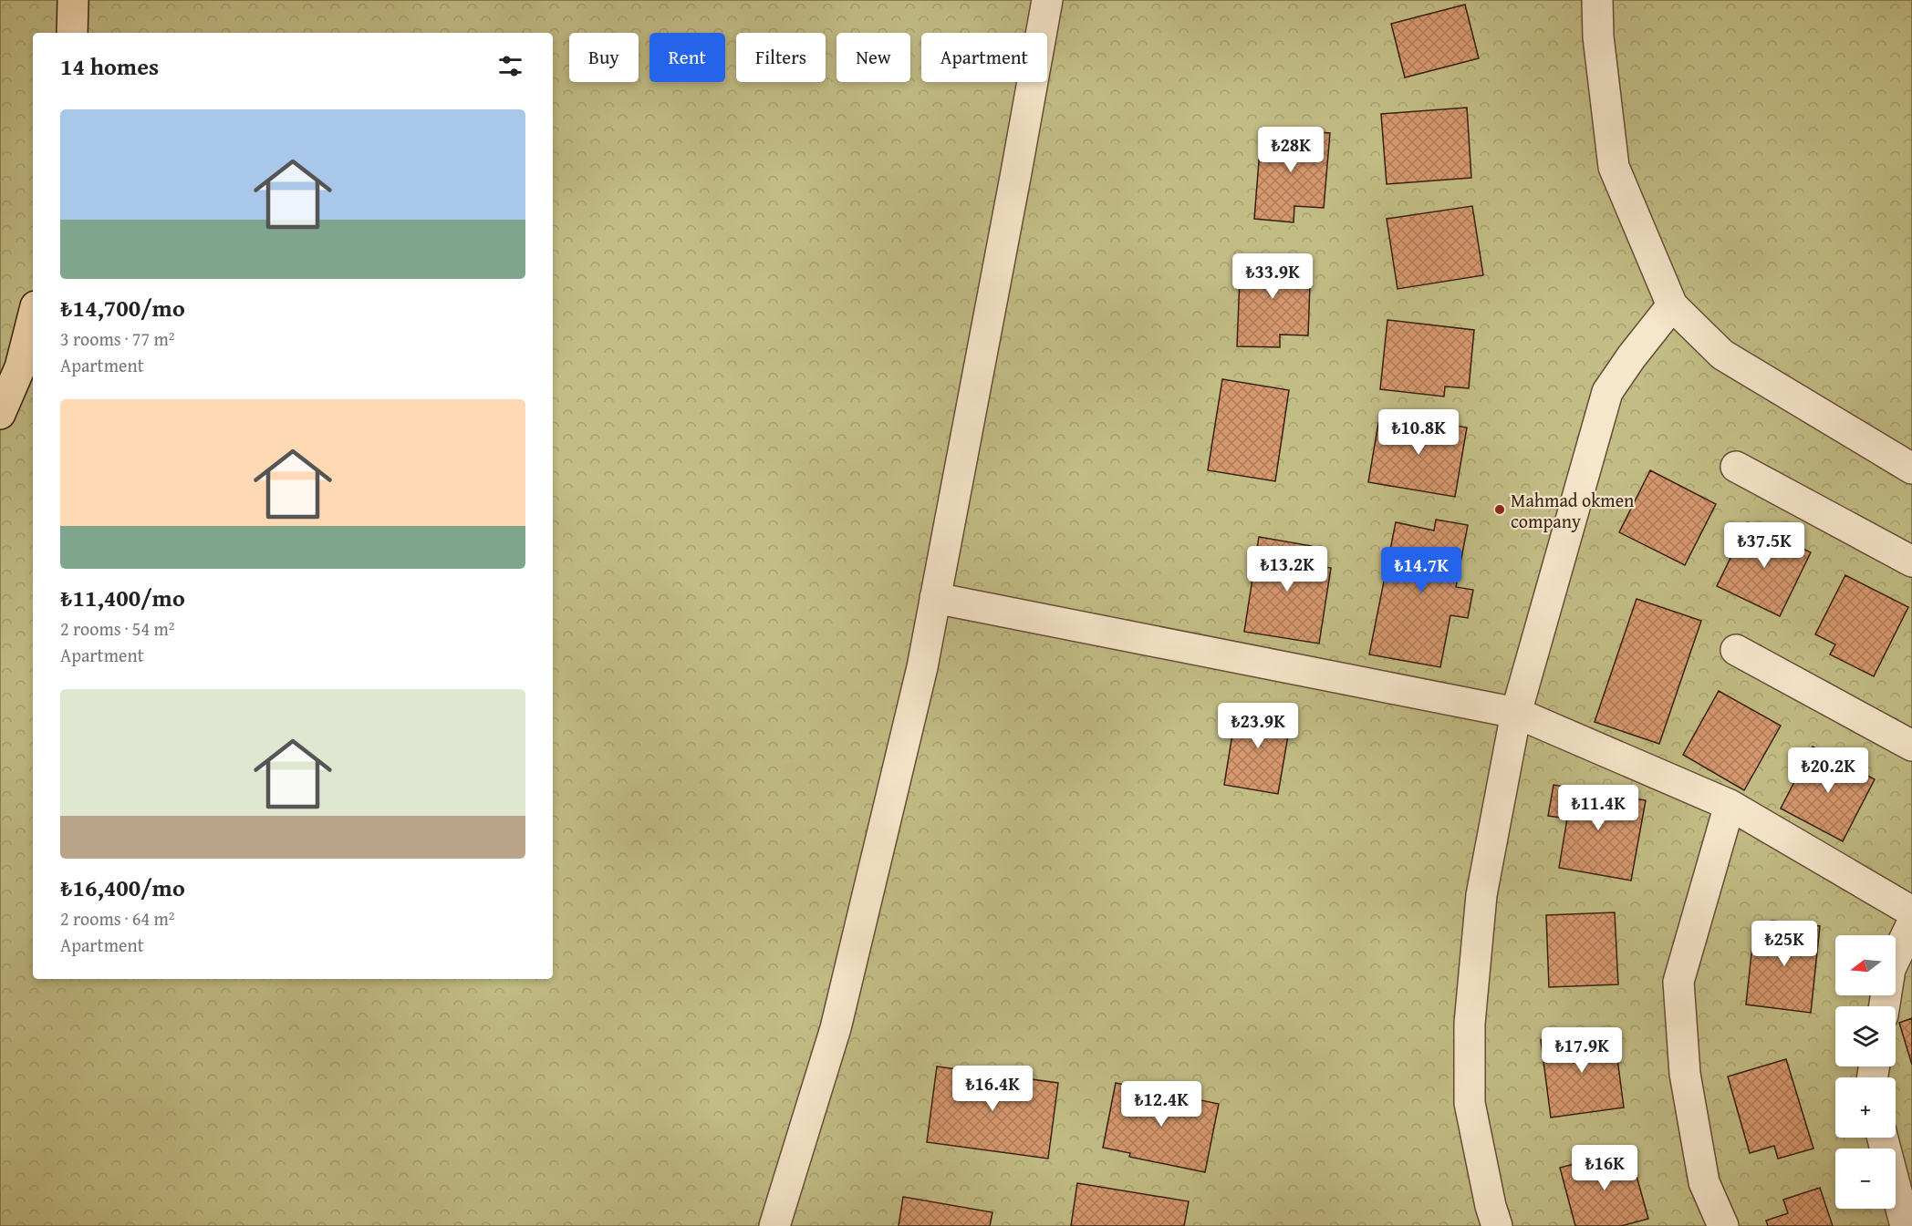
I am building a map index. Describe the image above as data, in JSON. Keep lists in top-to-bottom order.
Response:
{
  "places": ["Mahmad okmen company"],
  "north": "left",
  "page": {
    "chip": [
      "Buy",
      "Rent",
      "Filters",
      "New",
      "Apartment"
    ],
    "heading": "14 homes",
    "list": [
      {
        "name": "₺14,700/mo",
        "note": "3 rooms · 77 m² · Apartment"
      },
      {
        "name": "₺11,400/mo",
        "note": "2 rooms · 54 m² · Apartment"
      },
      {
        "name": "₺16,400/mo",
        "note": "2 rooms · 64 m² · Apartment"
      }
    ],
    "price": [
      "₺28K",
      "₺33.9K",
      "₺10.8K",
      "₺37.5K",
      "₺13.2K",
      "₺14.7K",
      "₺23.9K",
      "₺20.2K",
      "₺11.4K",
      "₺25K",
      "₺17.9K",
      "₺16.4K",
      "₺12.4K",
      "₺16K"
    ],
    "map_buttons": ["+", "−"]
  }
}
